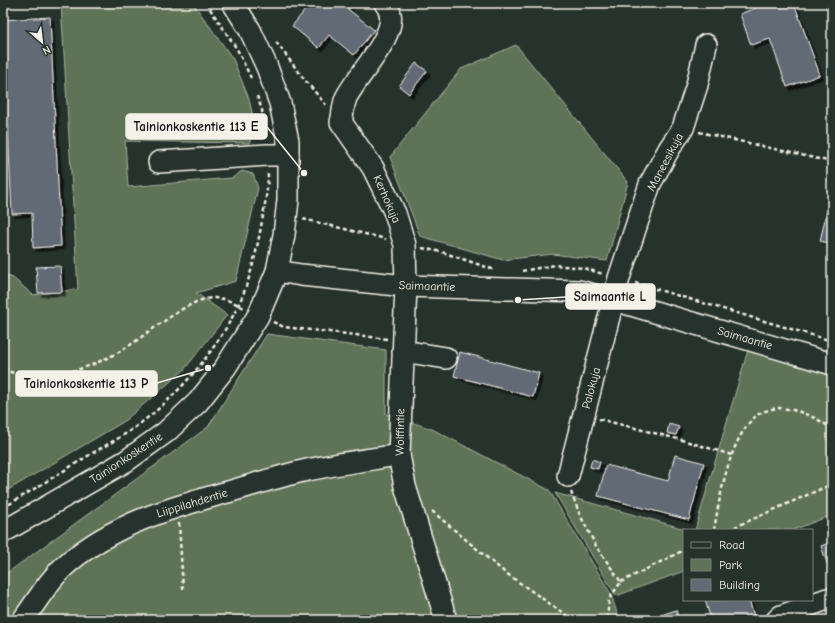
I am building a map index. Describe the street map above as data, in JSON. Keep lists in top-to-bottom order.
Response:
{
  "streets": {
    "street": [
      "Maneesikuja",
      "Kerhokuja",
      "Saimaantie",
      "Palokuja",
      "Wolffintie",
      "Tainionkoskentie",
      "Liippilahdentie"
    ]
  },
  "crossings": [
    ["Maneesikuja", "Saimaantie"],
    ["Maneesikuja", "Palokuja"],
    ["Kerhokuja", "Saimaantie"],
    ["Kerhokuja", "Wolffintie"],
    ["Saimaantie", "Palokuja"],
    ["Saimaantie", "Wolffintie"],
    ["Saimaantie", "Tainionkoskentie"],
    ["Wolffintie", "Liippilahdentie"]
  ],
  "places": ["Tainionkoskentie 113 E", "Saimaantie L", "Tainionkoskentie 113 P"],
  "legend": ["Road", "Park", "Building"],
  "north": "bottom right"
}
